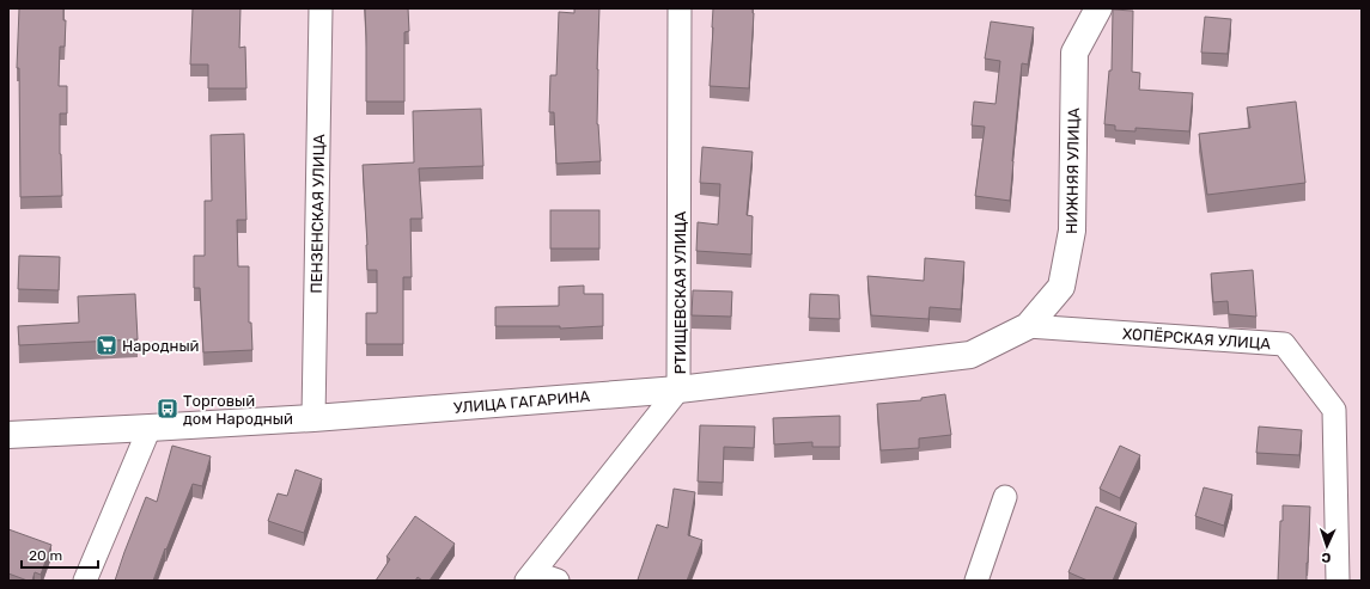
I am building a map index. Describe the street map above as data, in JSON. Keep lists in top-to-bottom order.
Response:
{
  "streets": {
    "street": [
      "НИЖНЯЯ УЛИЦА",
      "ПЕНЗЕНСКАЯ УЛИЦА",
      "РТИЩЕВСКАЯ УЛИЦА",
      "ХОПЁРСКАЯ УЛИЦА",
      "УЛИЦА ГАГАРИНА"
    ]
  },
  "crossings": [
    ["НИЖНЯЯ УЛИЦА", "ХОПЁРСКАЯ УЛИЦА"],
    ["НИЖНЯЯ УЛИЦА", "УЛИЦА ГАГАРИНА"],
    ["ПЕНЗЕНСКАЯ УЛИЦА", "УЛИЦА ГАГАРИНА"],
    ["РТИЩЕВСКАЯ УЛИЦА", "УЛИЦА ГАГАРИНА"],
    ["ХОПЁРСКАЯ УЛИЦА", "УЛИЦА ГАГАРИНА"]
  ],
  "places": {
    "supermarket": ["Народный"],
    "bus stop": ["Торговый дом Народный"]
  },
  "scale_bar": "20 m",
  "north": "bottom"
}
